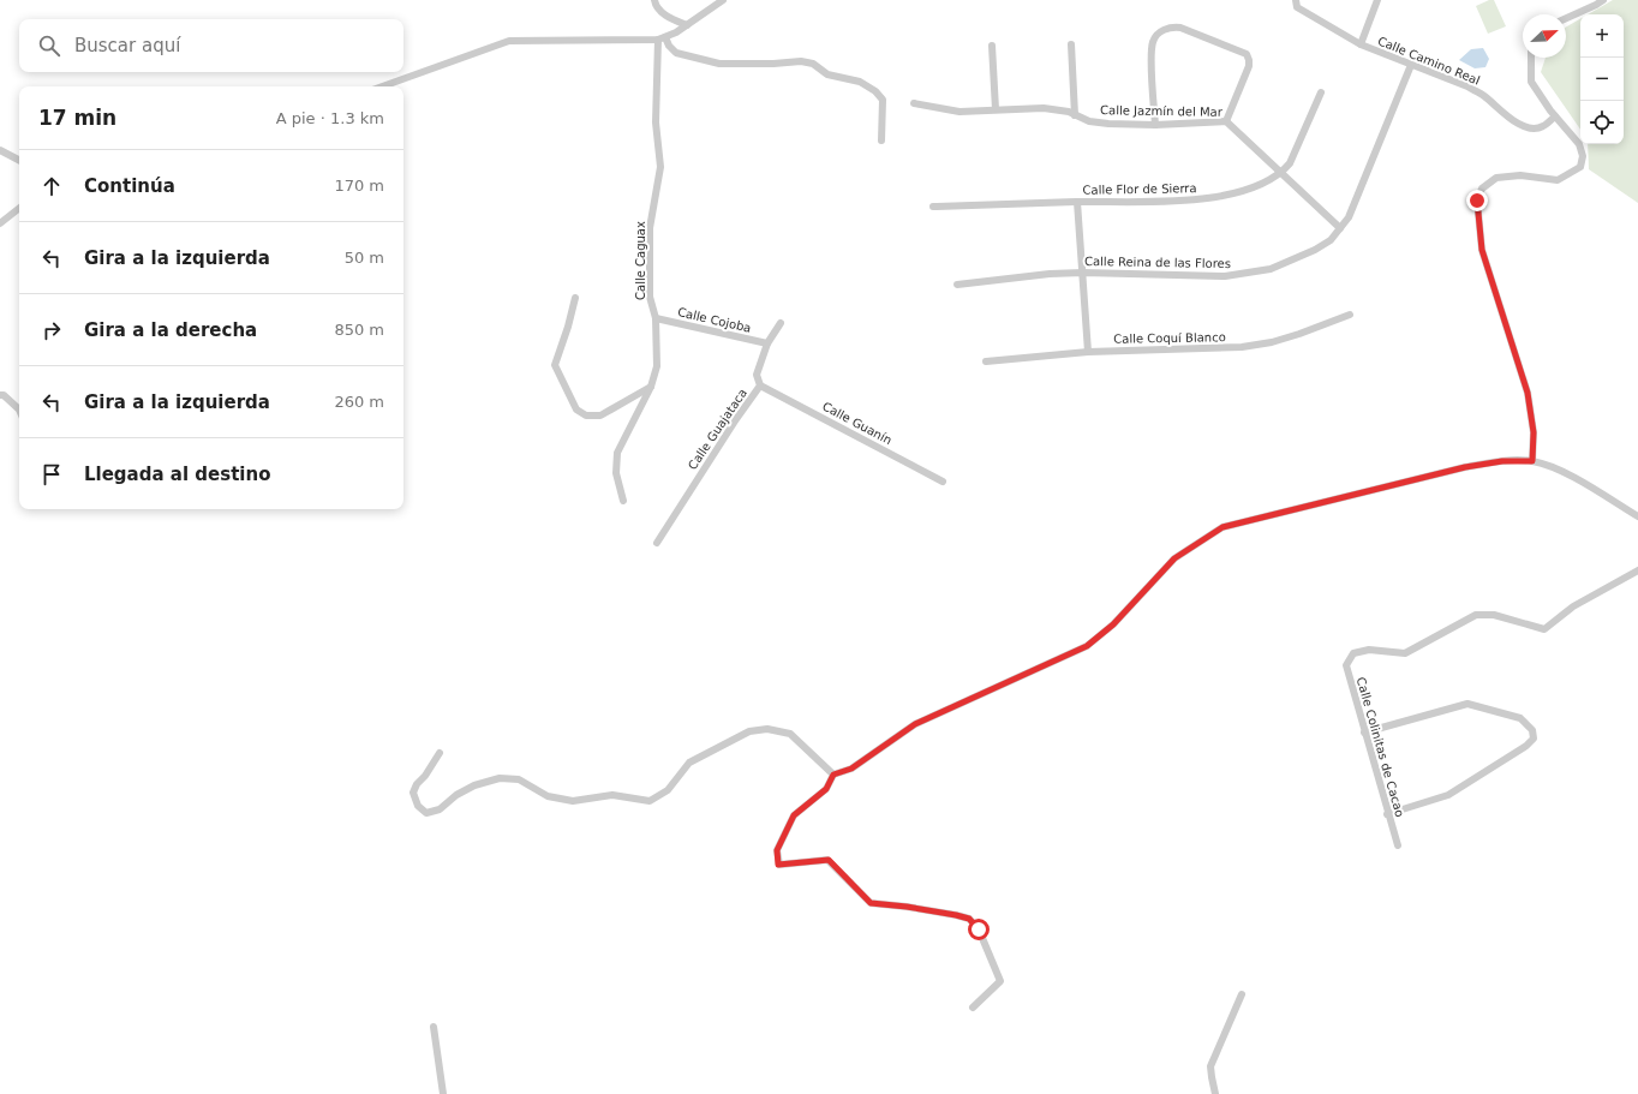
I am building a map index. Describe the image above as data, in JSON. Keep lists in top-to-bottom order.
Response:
{
  "streets": {
    "street": [
      "Calle Camino Real",
      "Calle Jazmín del Mar",
      "Calle Flor de Sierra",
      "Calle Caguax",
      "Calle Reina de las Flores",
      "Calle Cojoba",
      "Calle Coquí Blanco",
      "Calle Guanín",
      "Calle Guajataca",
      "Calle Colinitas de Cacao"
    ]
  },
  "crossings": [
    ["Calle Camino Real", "Calle Reina de las Flores"],
    ["Calle Jazmín del Mar", "Calle Flor de Sierra"],
    ["Calle Jazmín del Mar", "Calle Reina de las Flores"],
    ["Calle Caguax", "Calle Cojoba"],
    ["Calle Cojoba", "Calle Guajataca"],
    ["Calle Guanín", "Calle Guajataca"]
  ],
  "north": "top right",
  "page": {
    "map_buttons": ["+", "−"],
    "search": "Buscar aquí",
    "heading": ["17 min", "A pie · 1.3 km"],
    "list": [
      ["Continúa", "170 m"],
      ["Gira a la izquierda", "50 m"],
      ["Gira a la derecha", "850 m"],
      ["Gira a la izquierda", "260 m"],
      "Llegada al destino"
    ]
  }
}
